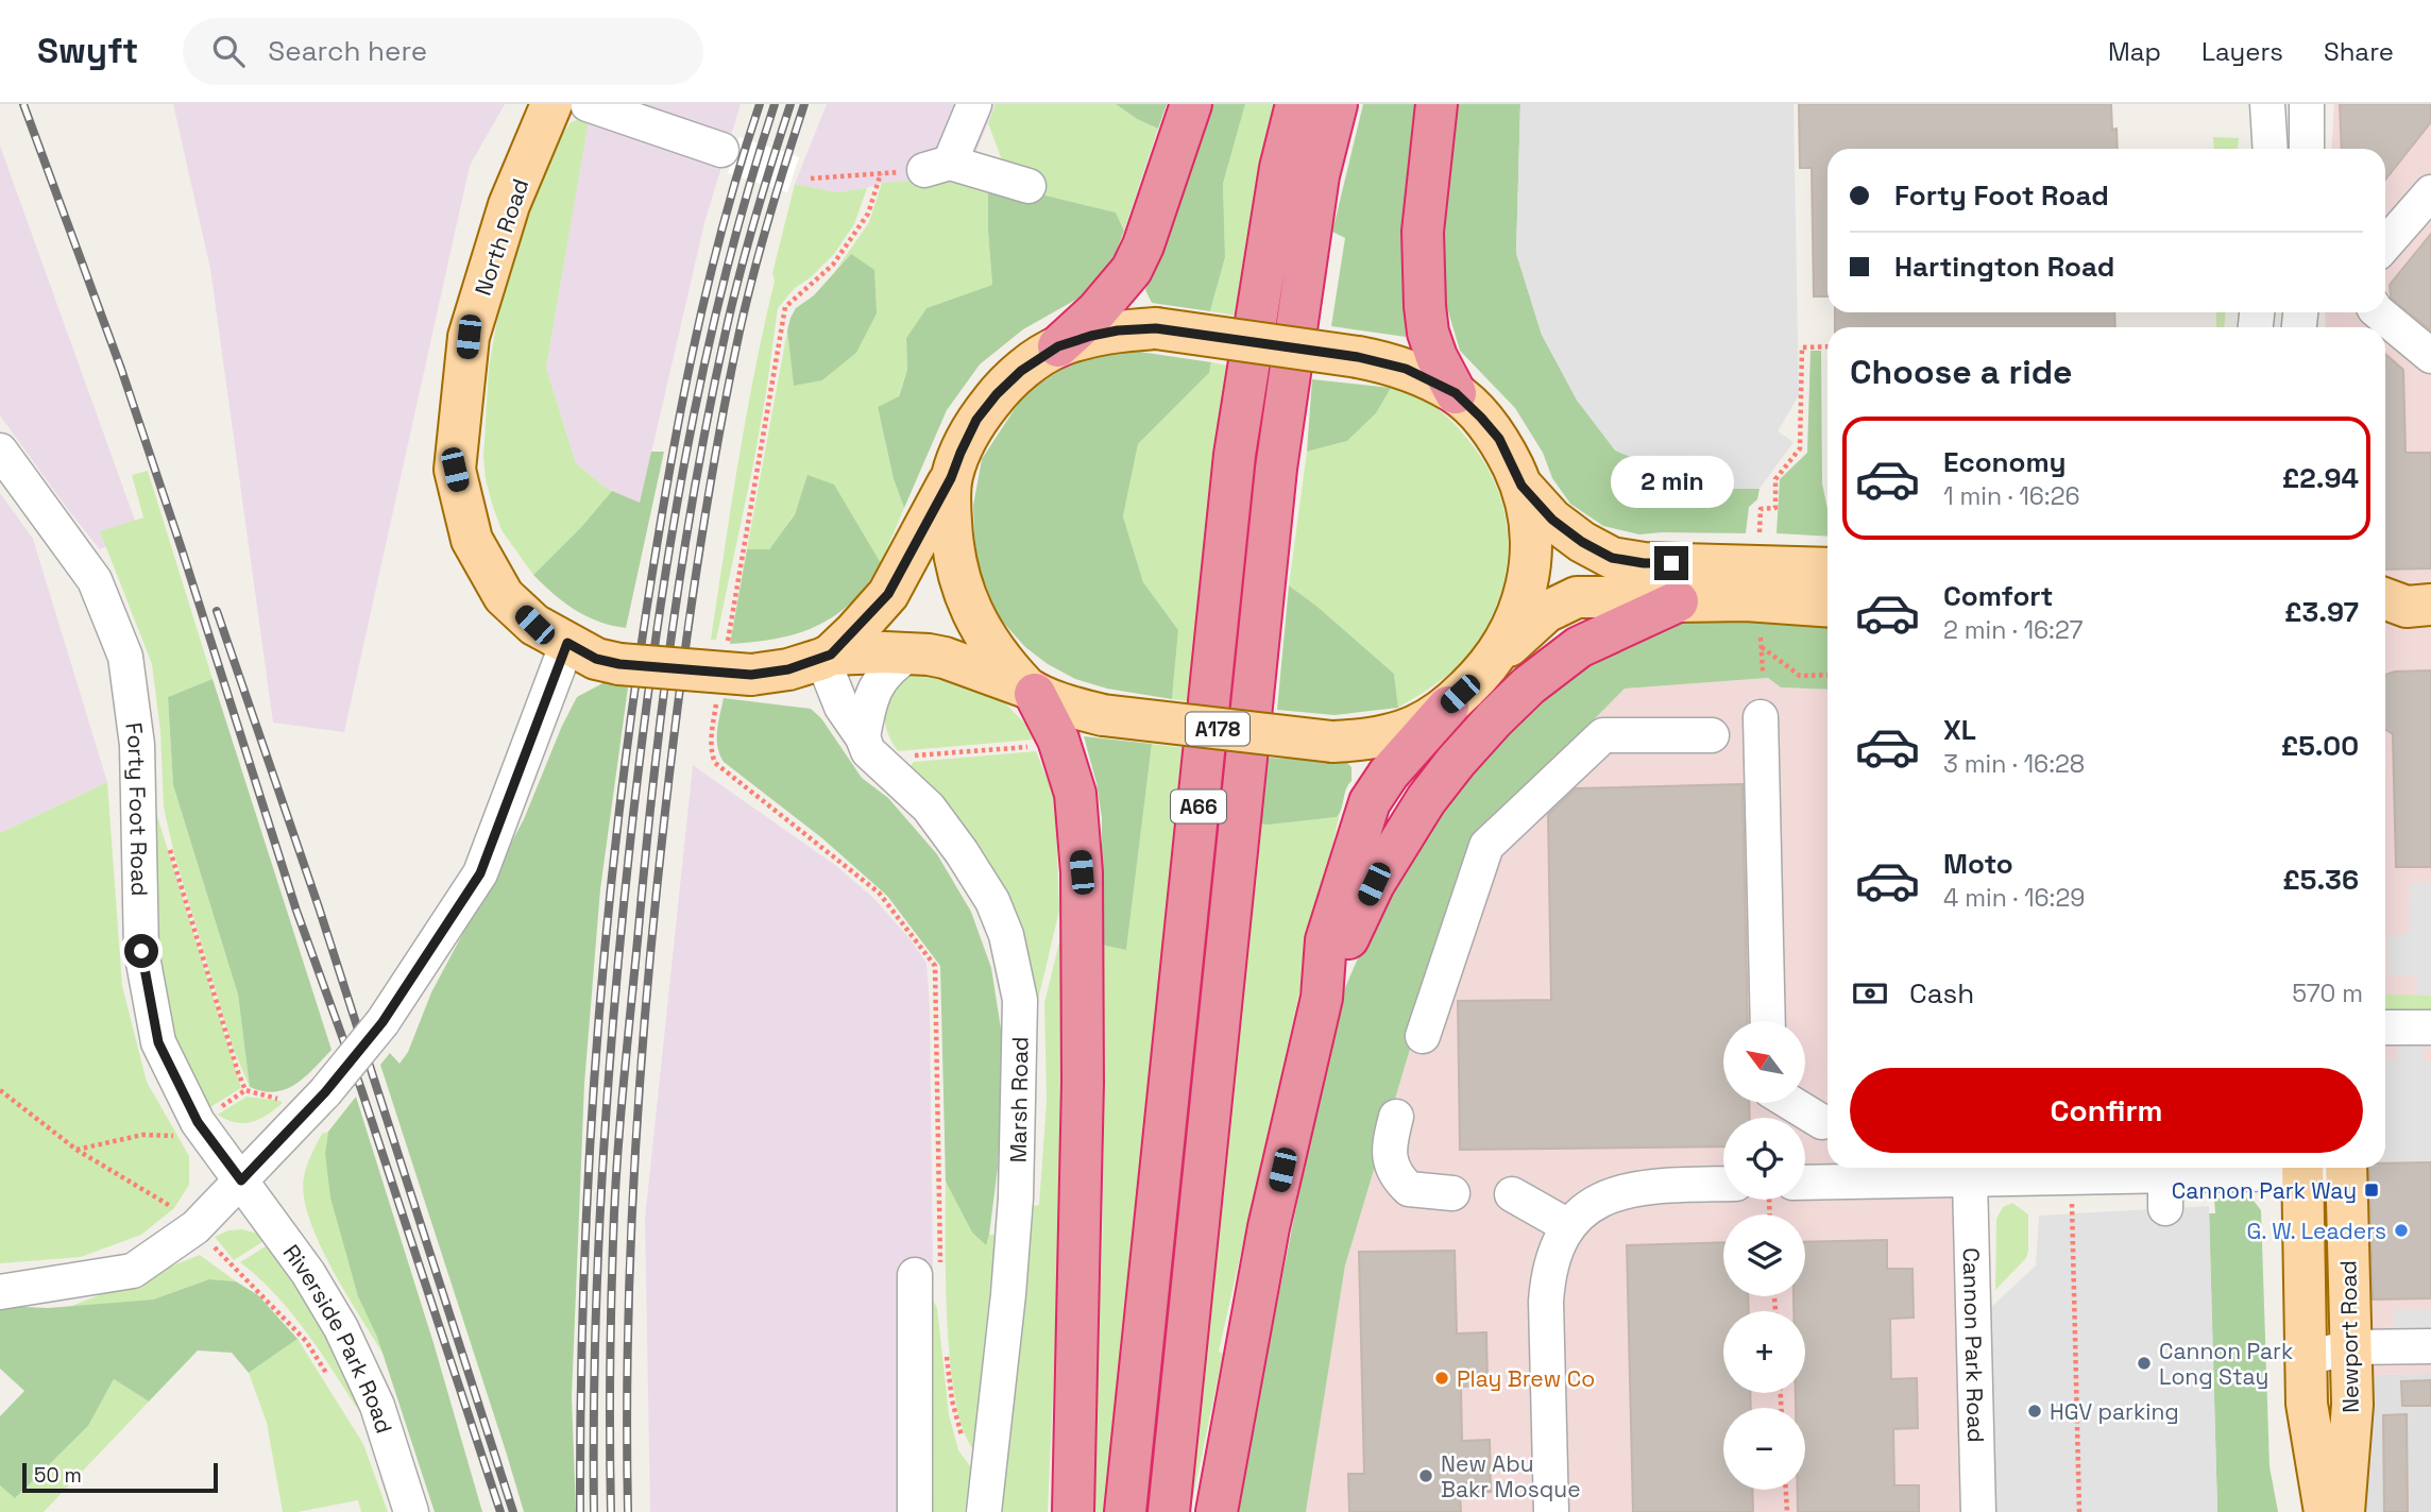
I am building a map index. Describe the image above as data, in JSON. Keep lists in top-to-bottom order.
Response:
{
  "streets": {
    "highway": ["A66"],
    "main road": ["North Road", "A178", "Newport Road"],
    "street": [
      "Forty Foot Road",
      "Marsh Road",
      "Riverside Park Road",
      "Cannon Park Road"
    ]
  },
  "crossings": [
    ["North Road", "A178"],
    ["A178", "Marsh Road"],
    ["Forty Foot Road", "Riverside Park Road"]
  ],
  "places": {
    "transit": ["Cannon Park Way"],
    "other": [
      "G. W. Leaders",
      "Cannon Park Long Stay",
      "Play Brew Co",
      "HGV parking",
      "New Abu Bakr Mosque"
    ]
  },
  "scale_bar": "50 m",
  "north": "top left",
  "page": {
    "header": "Swyft",
    "search": "Search here",
    "nav": ["Map", "Layers", "Share"],
    "banner": ["Forty Foot Road", "Hartington Road"],
    "heading": "Choose a ride",
    "list": [
      {
        "name": "Economy",
        "note": "1 min · 16:26",
        "value": "£2.94"
      },
      {
        "name": "Comfort",
        "note": "2 min · 16:27",
        "value": "£3.97"
      },
      {
        "name": "XL",
        "note": "3 min · 16:28",
        "value": "£5.00"
      },
      {
        "name": "Moto",
        "note": "4 min · 16:29",
        "value": "£5.36"
      }
    ],
    "bubble": "2 min",
    "pay": ["Cash", "570 m"],
    "map_buttons": ["+", "−"],
    "buttons": "Confirm",
    "scale": "50 m"
  }
}
